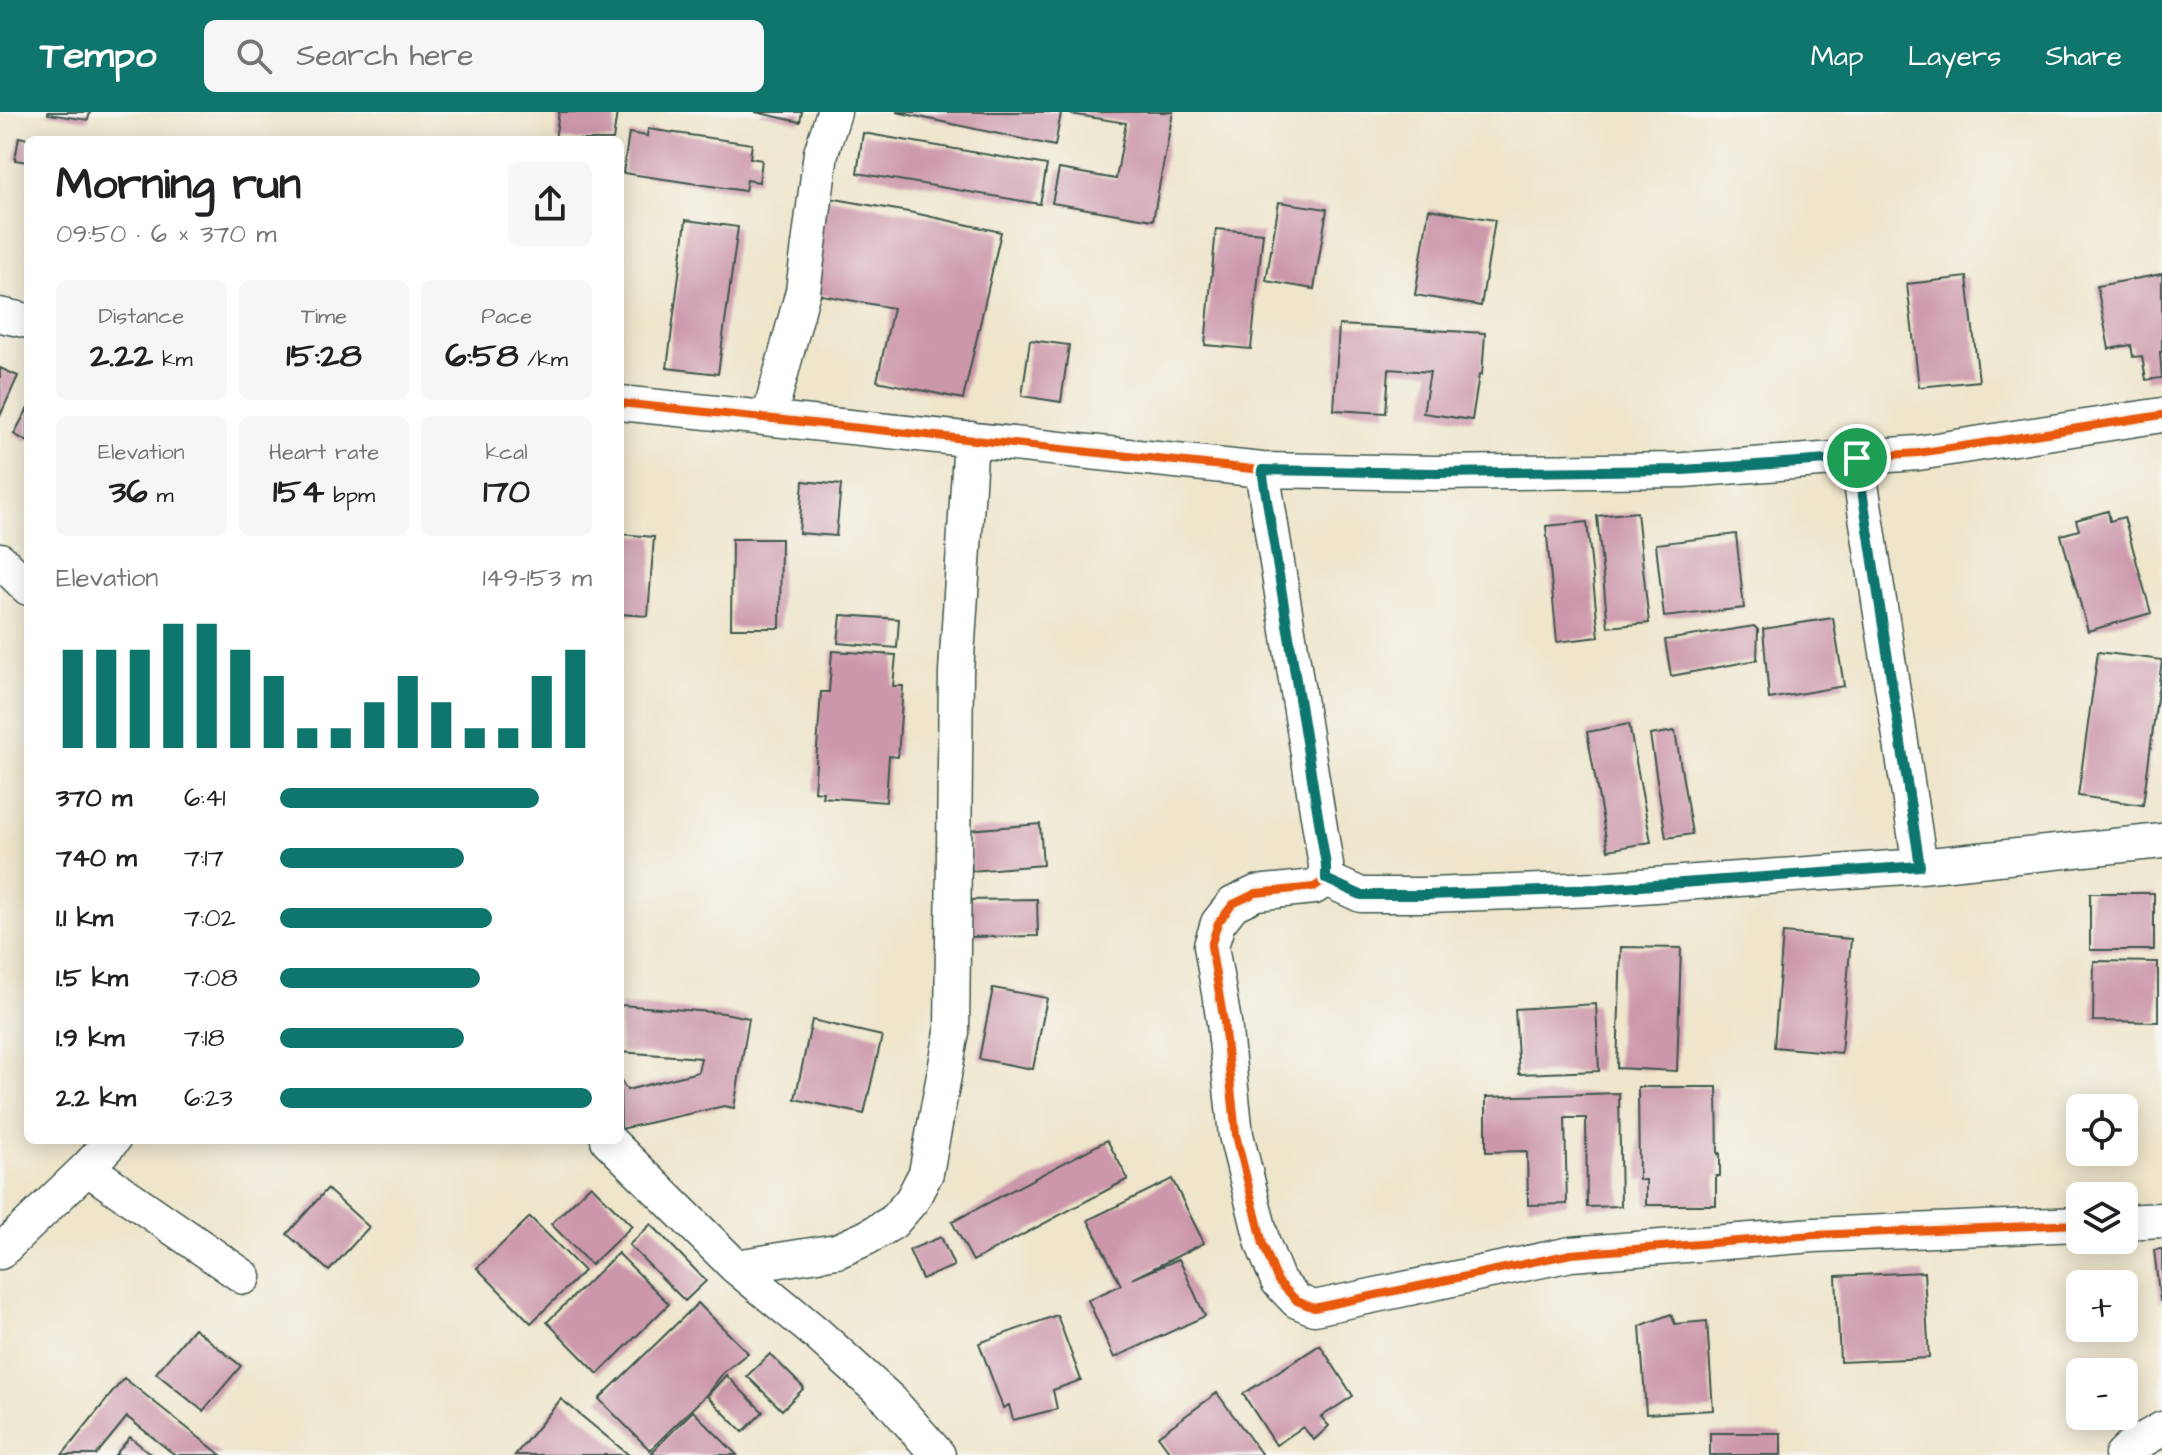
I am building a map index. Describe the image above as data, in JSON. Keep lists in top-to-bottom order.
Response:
{
  "page": {
    "header": "Tempo",
    "search": "Search here",
    "nav": ["Map", "Layers", "Share"],
    "heading": ["Morning run", "09:50 · 6 × 370 m"],
    "stats": [
      ["Distance", "2.22 km"],
      ["Time", "15:28"],
      ["Pace", "6:58 /km"],
      ["Elevation", "36 m"],
      ["Heart rate", "154 bpm"],
      ["kcal", "170"]
    ],
    "chart": ["Elevation", "149–153 m"],
    "list": [
      {
        "name": "370 m",
        "note": "6:41"
      },
      {
        "name": "740 m",
        "note": "7:17"
      },
      {
        "name": "1.1 km",
        "note": "7:02"
      },
      {
        "name": "1.5 km",
        "note": "7:08"
      },
      {
        "name": "1.9 km",
        "note": "7:18"
      },
      {
        "name": "2.2 km",
        "note": "6:23"
      }
    ],
    "map_buttons": ["+", "−"]
  }
}
